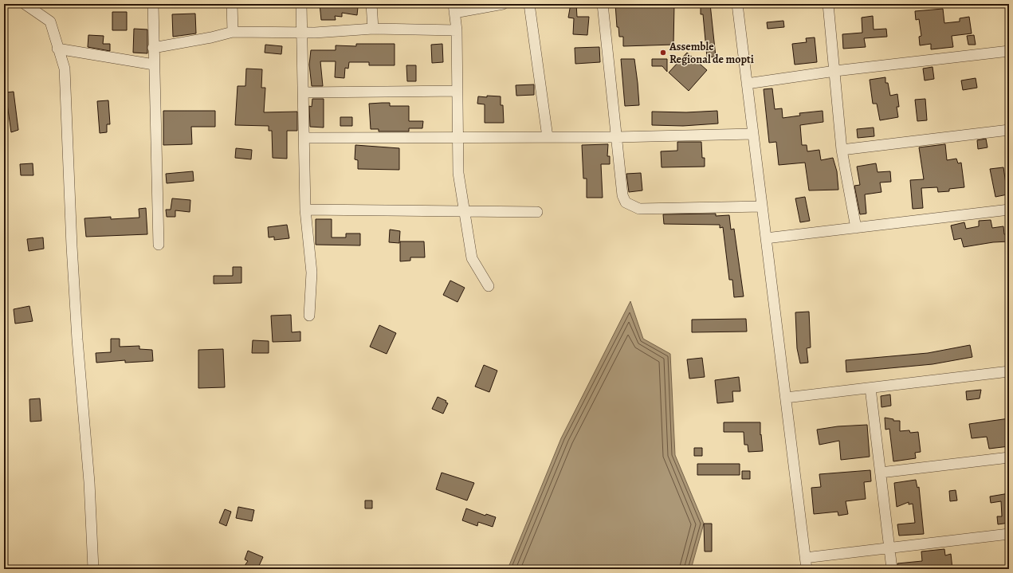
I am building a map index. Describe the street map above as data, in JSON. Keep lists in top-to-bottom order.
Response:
{
  "places": ["Assemble Regional de mopti"]
}
